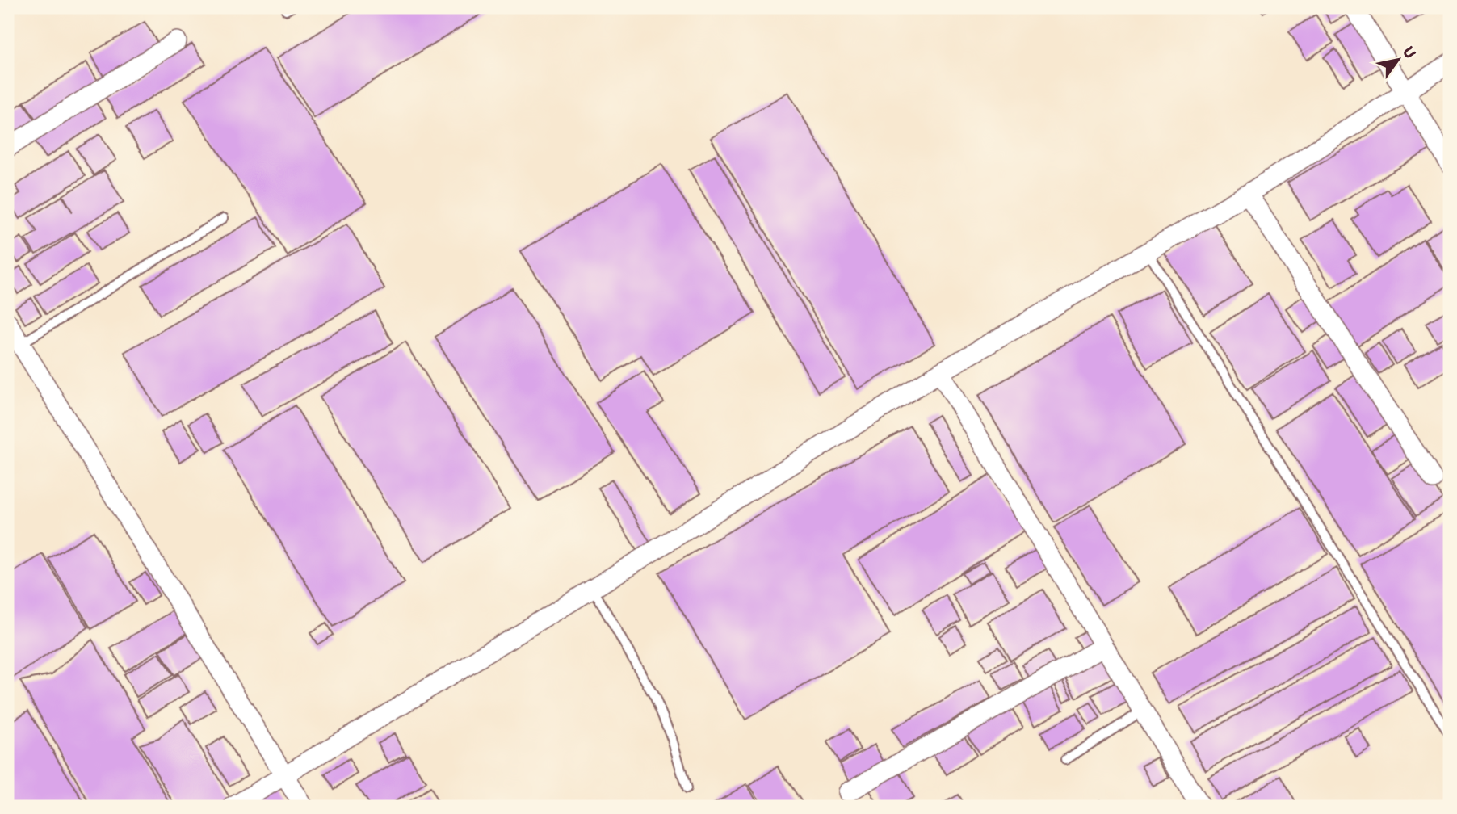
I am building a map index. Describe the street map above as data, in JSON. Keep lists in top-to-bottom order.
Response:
{
  "north": "top right"
}
